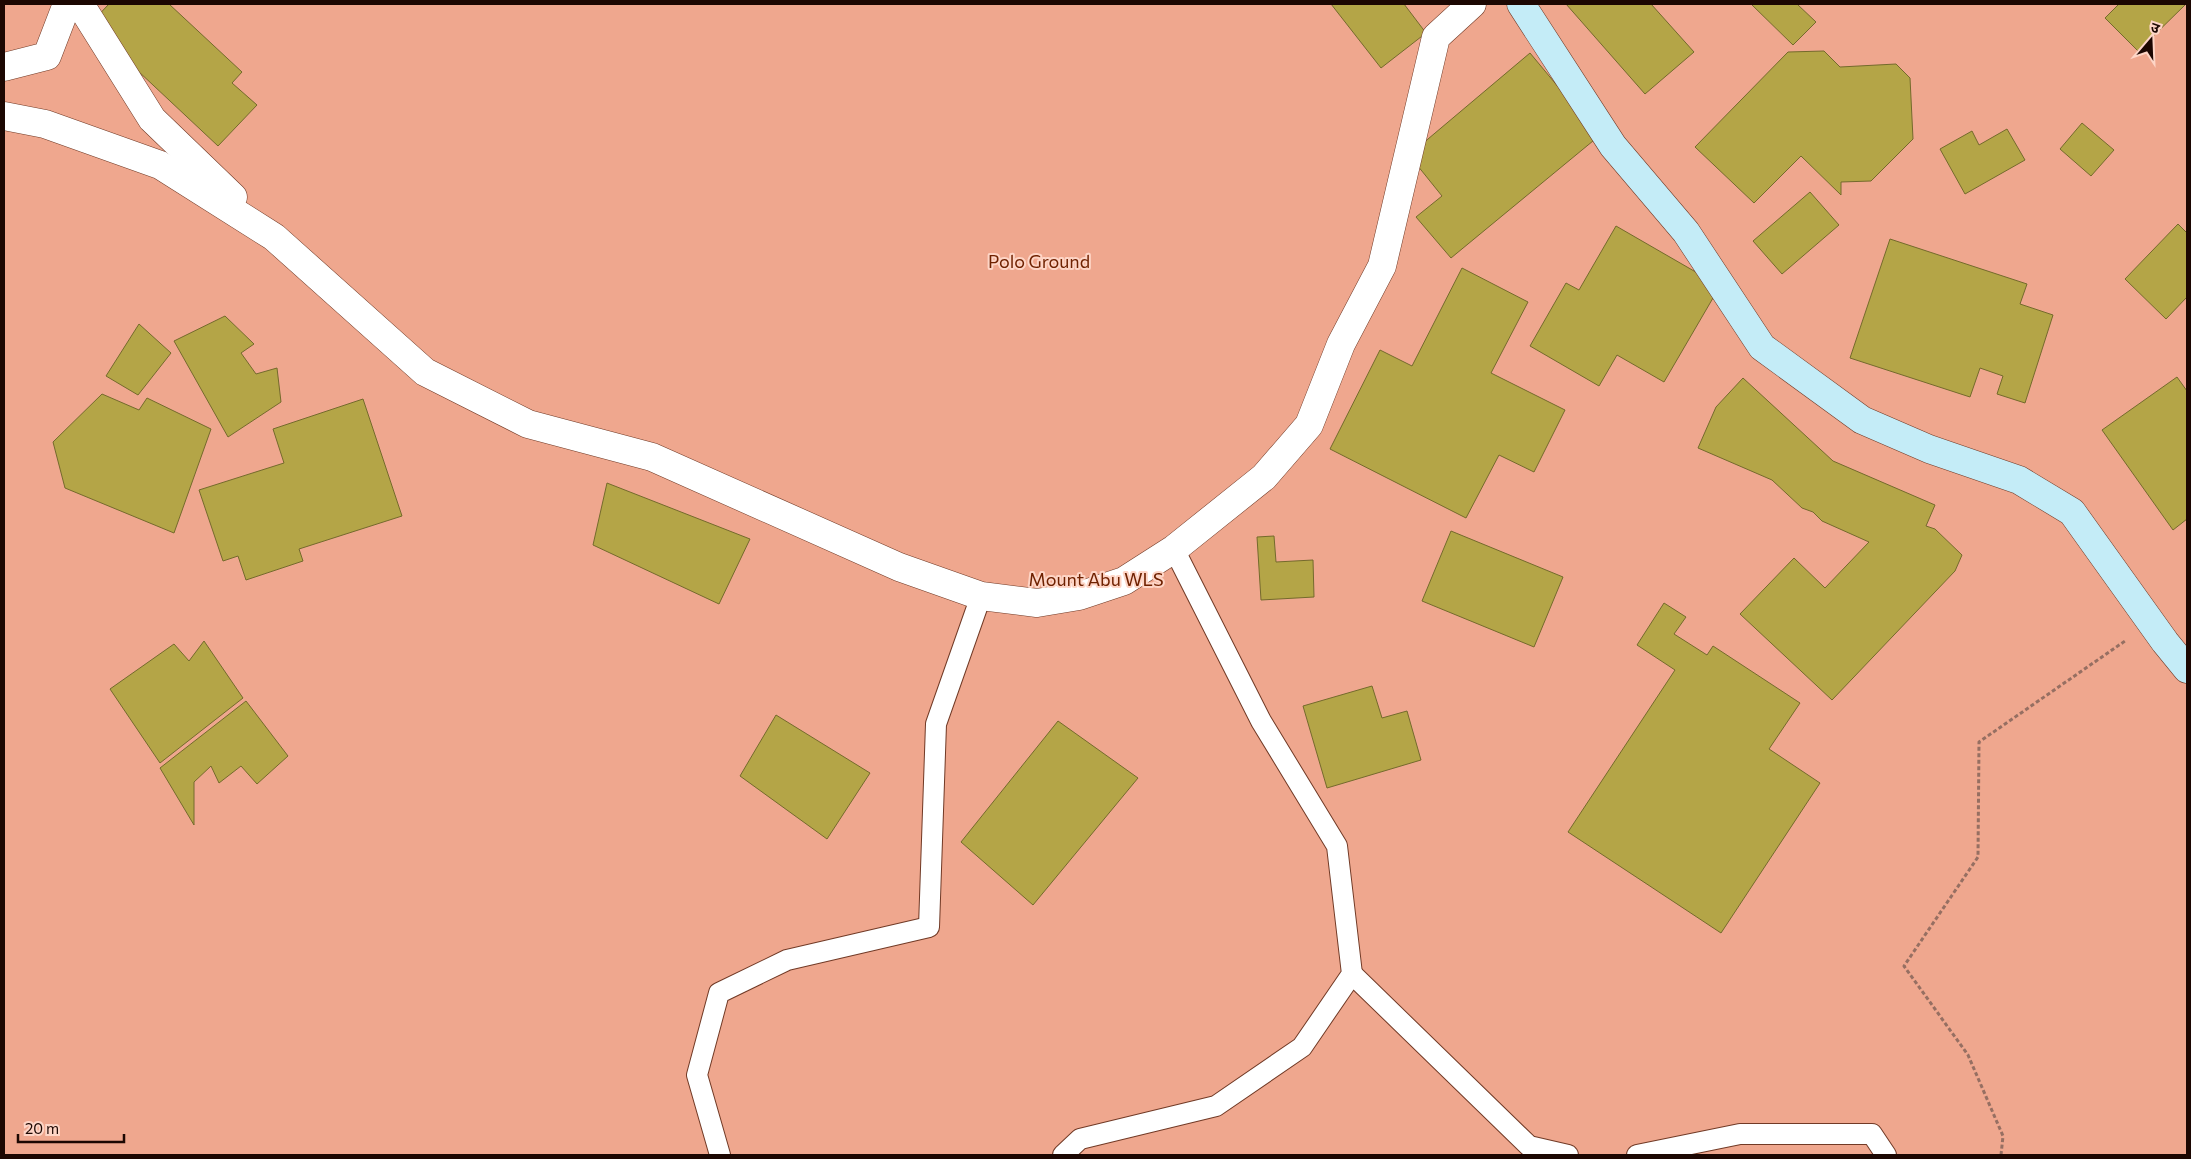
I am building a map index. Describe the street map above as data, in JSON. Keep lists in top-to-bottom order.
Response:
{
  "parks": ["Polo Ground", "Mount Abu WLS"],
  "scale_bar": "20 m",
  "north": "top"
}
